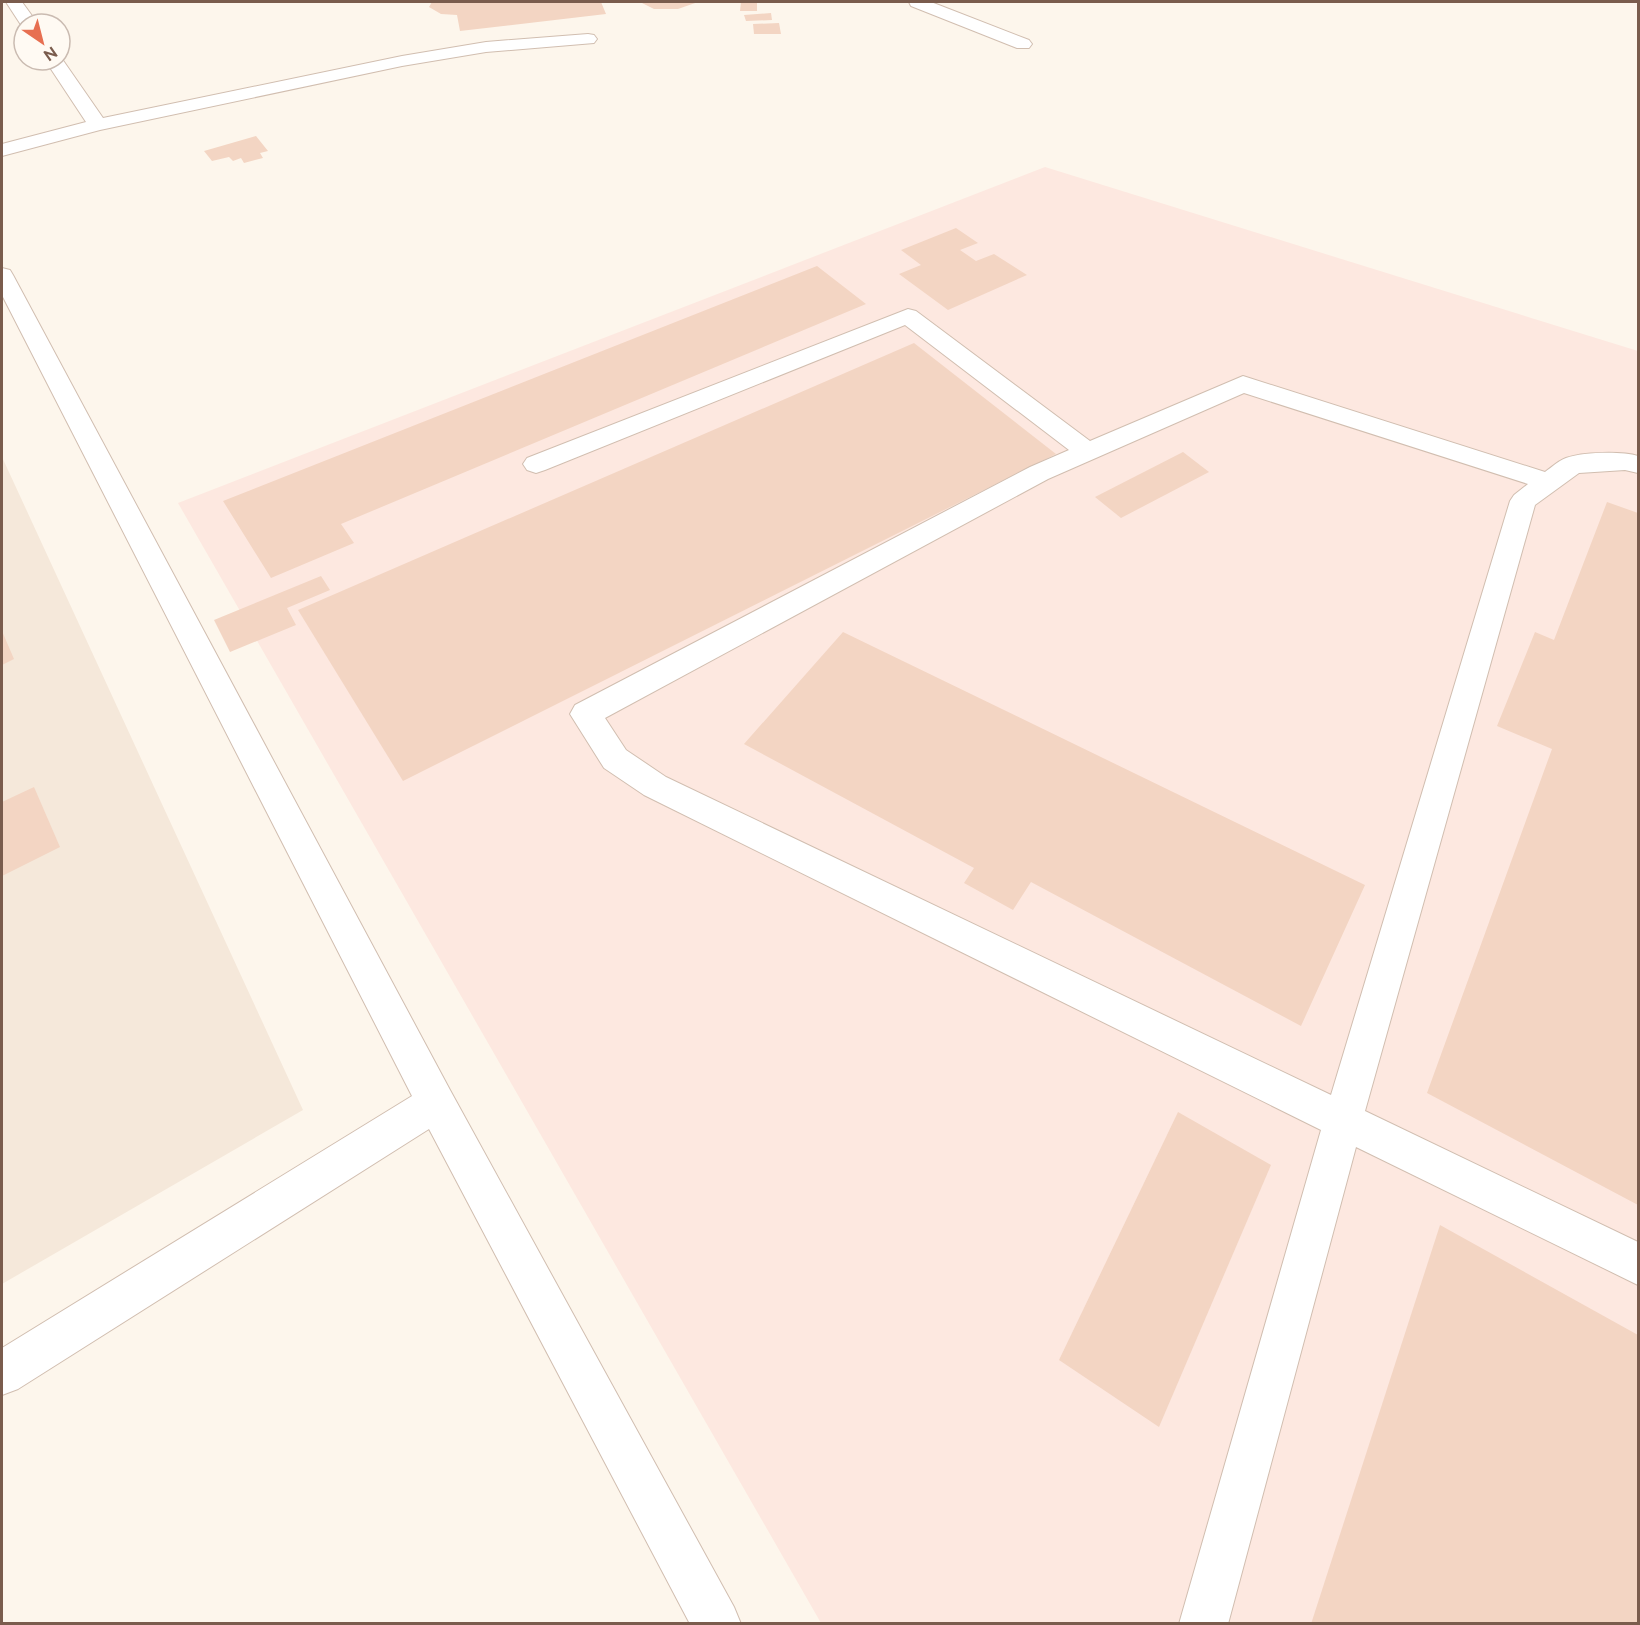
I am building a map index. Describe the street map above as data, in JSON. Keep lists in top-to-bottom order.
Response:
{
  "north": "bottom right"
}
